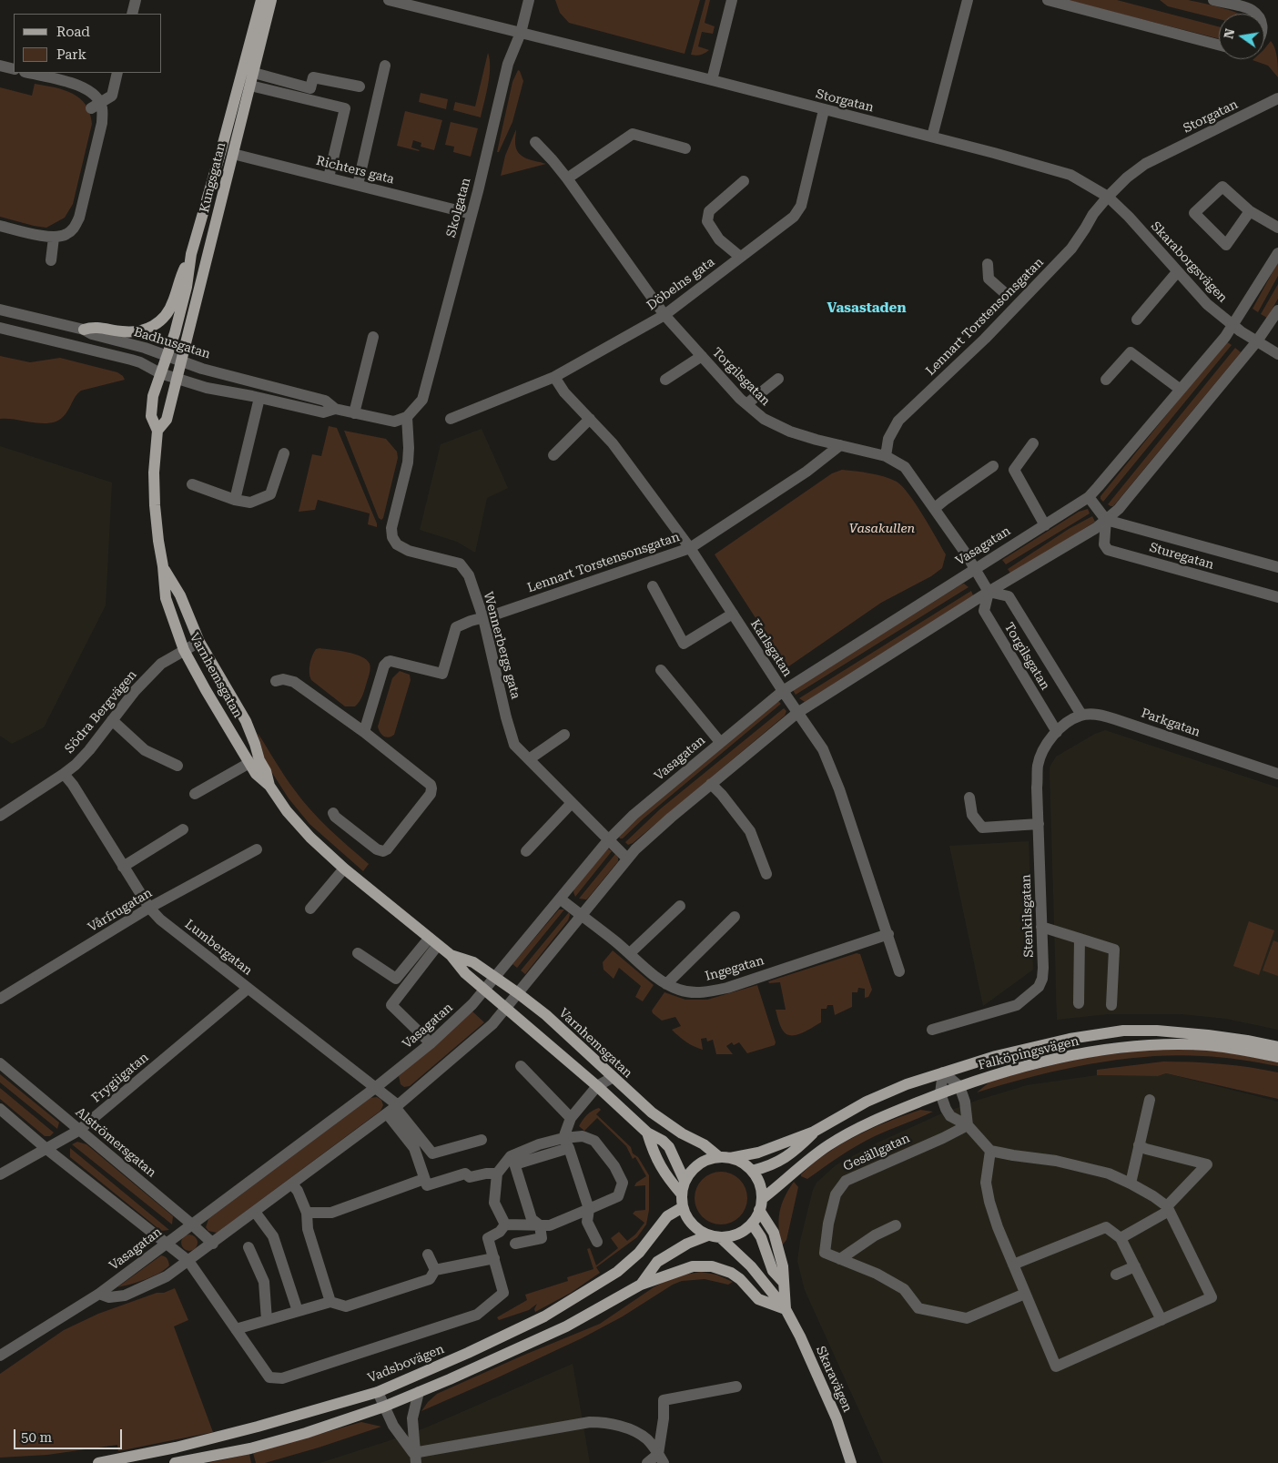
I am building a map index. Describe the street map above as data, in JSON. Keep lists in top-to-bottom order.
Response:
{
  "streets": {
    "main road": [
      "Kungsgatan",
      "Varnhemsgatan",
      "Falköpingsvägen",
      "Vadsbovägen",
      "Skaravägen"
    ],
    "street": [
      "Storgatan",
      "Richters gata",
      "Skolgatan",
      "Skaraborgsvägen",
      "Döbelns gata",
      "Lennart Torstensonsgatan",
      "Badhusgatan",
      "Torgilsgatan",
      "Vasagatan",
      "Sturegatan",
      "Wennerbergs gata",
      "Karlsgatan",
      "Södra Bergvägen",
      "Parkgatan",
      "Vårfrugatan",
      "Stenkilsgatan",
      "Lumbergatan",
      "Ingegatan",
      "Frygiigatan",
      "Alströmersgatan",
      "Gesällgatan"
    ]
  },
  "crossings": [
    ["Storgatan", "Skolgatan"],
    ["Storgatan", "Skaraborgsvägen"],
    ["Storgatan", "Döbelns gata"],
    ["Storgatan", "Lennart Torstensonsgatan"],
    ["Richters gata", "Kungsgatan"],
    ["Richters gata", "Skolgatan"],
    ["Kungsgatan", "Badhusgatan"],
    ["Kungsgatan", "Varnhemsgatan"],
    ["Skolgatan", "Badhusgatan"],
    ["Skolgatan", "Wennerbergs gata"],
    ["Skaraborgsvägen", "Lennart Torstensonsgatan"],
    ["Skaraborgsvägen", "Vasagatan"],
    ["Döbelns gata", "Torgilsgatan"],
    ["Döbelns gata", "Karlsgatan"],
    ["Lennart Torstensonsgatan", "Torgilsgatan"],
    ["Lennart Torstensonsgatan", "Wennerbergs gata"],
    ["Lennart Torstensonsgatan", "Karlsgatan"],
    ["Badhusgatan", "Wennerbergs gata"],
    ["Badhusgatan", "Varnhemsgatan"],
    ["Torgilsgatan", "Vasagatan"],
    ["Torgilsgatan", "Parkgatan"],
    ["Torgilsgatan", "Stenkilsgatan"],
    ["Vasagatan", "Wennerbergs gata"],
    ["Vasagatan", "Karlsgatan"],
    ["Vasagatan", "Varnhemsgatan"],
    ["Vasagatan", "Lumbergatan"],
    ["Vasagatan", "Ingegatan"],
    ["Vasagatan", "Alströmersgatan"],
    ["Karlsgatan", "Ingegatan"],
    ["Varnhemsgatan", "Södra Bergvägen"],
    ["Varnhemsgatan", "Falköpingsvägen"],
    ["Varnhemsgatan", "Vadsbovägen"],
    ["Varnhemsgatan", "Skaravägen"],
    ["Södra Bergvägen", "Lumbergatan"],
    ["Vårfrugatan", "Lumbergatan"],
    ["Lumbergatan", "Frygiigatan"],
    ["Falköpingsvägen", "Vadsbovägen"],
    ["Falköpingsvägen", "Skaravägen"],
    ["Frygiigatan", "Alströmersgatan"],
    ["Vadsbovägen", "Skaravägen"]
  ],
  "districts": ["Vasastaden"],
  "parks": ["Vasakullen"],
  "legend": ["Road", "Park"],
  "scale_bar": "50 m",
  "north": "left"
}
